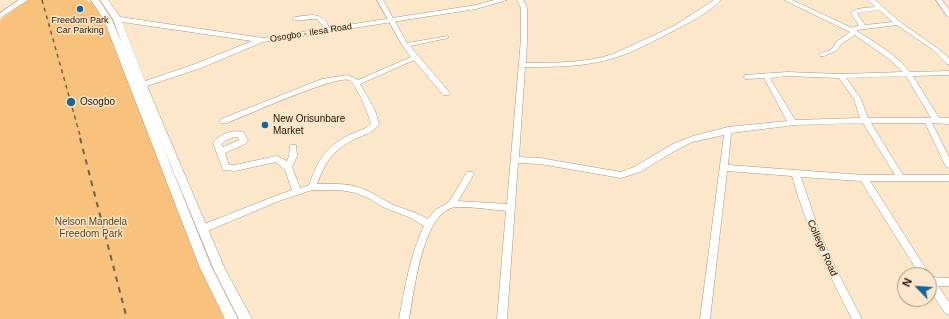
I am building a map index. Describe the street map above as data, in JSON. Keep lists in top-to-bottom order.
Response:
{
  "streets": {
    "main road": ["Osogbo - Ilesa Road"],
    "street": ["College Road"]
  },
  "parks": ["Nelson Mandela Freedom Park"],
  "places": ["Freedom Park Car Parking", "Osogbo", "New Orisunbare Market"],
  "north": "top left"
}
